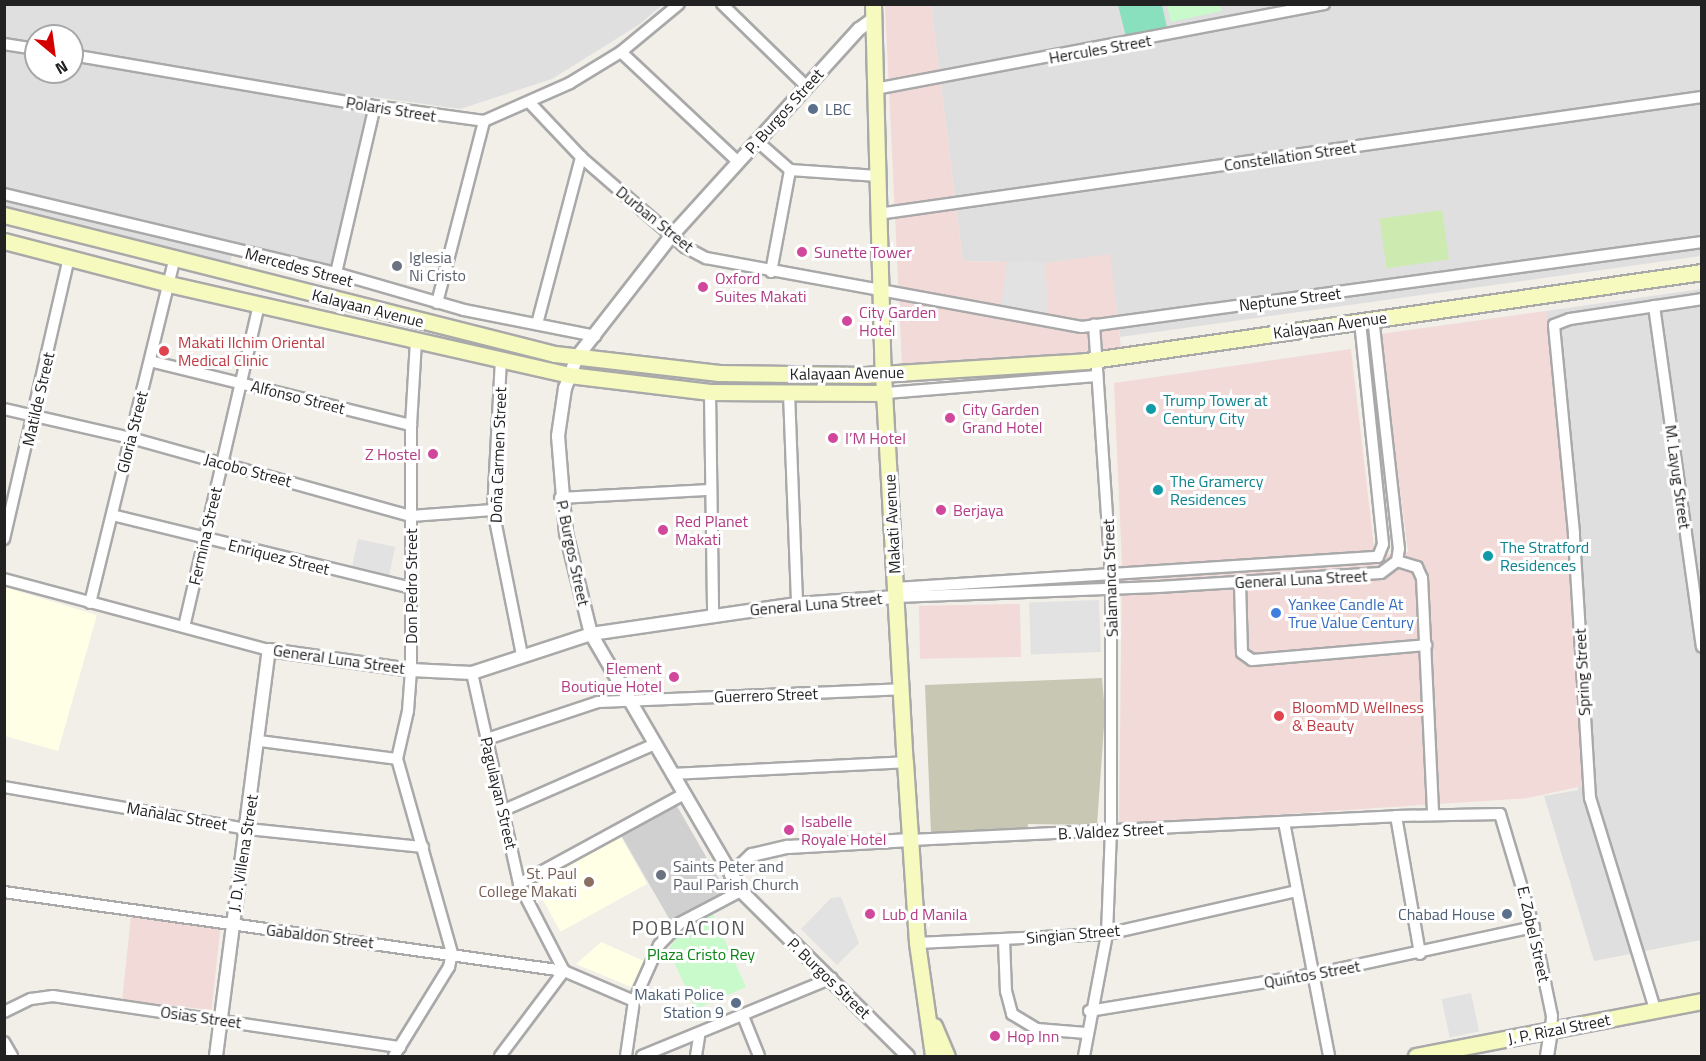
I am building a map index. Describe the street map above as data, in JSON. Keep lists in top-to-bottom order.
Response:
{
  "streets": {
    "main road": ["Kalayaan Avenue", "Makati Avenue", "J. P. Rizal Street"],
    "street": [
      "Hercules Street",
      "Polaris Street",
      "P. Burgos Street",
      "Constellation Street",
      "Durban Street",
      "Mercedes Street",
      "Neptune Street",
      "Alfonso Street",
      "Matilde Street",
      "Gloria Street",
      "Doña Carmen Street",
      "Jacobo Street",
      "M. Layug Street",
      "Fermina Street",
      "Enriquez Street",
      "Salamanca Street",
      "General Luna Street",
      "Don Pedro Street",
      "Spring Street",
      "Guerrero Street",
      "Pagulayan Street",
      "Mañalac Street",
      "B. Valdez Street",
      "J. D. Villena Street",
      "Singian Street",
      "E. Zobel Street",
      "Gabaldon Street",
      "Quintos Street",
      "Osias Street"
    ]
  },
  "crossings": [
    ["Hercules Street", "Makati Avenue"],
    ["Polaris Street", "Durban Street"],
    ["P. Burgos Street", "Durban Street"],
    ["P. Burgos Street", "Mercedes Street"],
    ["P. Burgos Street", "Kalayaan Avenue"],
    ["P. Burgos Street", "Makati Avenue"],
    ["P. Burgos Street", "General Luna Street"],
    ["P. Burgos Street", "Guerrero Street"],
    ["P. Burgos Street", "B. Valdez Street"],
    ["Constellation Street", "Makati Avenue"],
    ["Durban Street", "Neptune Street"],
    ["Durban Street", "Makati Avenue"],
    ["Neptune Street", "Makati Avenue"],
    ["Neptune Street", "Salamanca Street"],
    ["Kalayaan Avenue", "Matilde Street"],
    ["Kalayaan Avenue", "Gloria Street"],
    ["Kalayaan Avenue", "Doña Carmen Street"],
    ["Kalayaan Avenue", "Makati Avenue"],
    ["Kalayaan Avenue", "Fermina Street"],
    ["Kalayaan Avenue", "Salamanca Street"],
    ["Kalayaan Avenue", "General Luna Street"],
    ["Kalayaan Avenue", "Don Pedro Street"],
    ["Alfonso Street", "Gloria Street"],
    ["Alfonso Street", "Fermina Street"],
    ["Alfonso Street", "Don Pedro Street"],
    ["Matilde Street", "Jacobo Street"],
    ["Gloria Street", "Jacobo Street"],
    ["Gloria Street", "Enriquez Street"],
    ["Gloria Street", "General Luna Street"],
    ["Doña Carmen Street", "Jacobo Street"],
    ["Doña Carmen Street", "General Luna Street"],
    ["Jacobo Street", "Fermina Street"],
    ["Jacobo Street", "Don Pedro Street"],
    ["M. Layug Street", "Spring Street"],
    ["Makati Avenue", "General Luna Street"],
    ["Makati Avenue", "Guerrero Street"],
    ["Makati Avenue", "B. Valdez Street"],
    ["Makati Avenue", "Singian Street"],
    ["Fermina Street", "Enriquez Street"],
    ["Fermina Street", "General Luna Street"],
    ["Enriquez Street", "Don Pedro Street"],
    ["Salamanca Street", "General Luna Street"],
    ["Salamanca Street", "B. Valdez Street"],
    ["Salamanca Street", "Singian Street"],
    ["Salamanca Street", "Quintos Street"],
    ["General Luna Street", "Don Pedro Street"],
    ["General Luna Street", "Pagulayan Street"],
    ["General Luna Street", "J. D. Villena Street"],
    ["Don Pedro Street", "Mañalac Street"],
    ["Don Pedro Street", "Gabaldon Street"],
    ["Spring Street", "J. P. Rizal Street"],
    ["Guerrero Street", "Pagulayan Street"],
    ["Pagulayan Street", "Gabaldon Street"],
    ["Mañalac Street", "J. D. Villena Street"],
    ["B. Valdez Street", "E. Zobel Street"],
    ["J. D. Villena Street", "Gabaldon Street"],
    ["J. D. Villena Street", "Osias Street"],
    ["E. Zobel Street", "Quintos Street"],
    ["E. Zobel Street", "J. P. Rizal Street"]
  ],
  "districts": ["POBLACION"],
  "parks": ["Plaza Cristo Rey"],
  "places": [
    "LBC",
    "Sunette Tower",
    "Iglesia Ni Cristo",
    "Oxford Suites Makati",
    "City Garden Hotel",
    "Makati Ilchim Oriental Medical Clinic",
    "Trump Tower at Century City",
    "City Garden Grand Hotel",
    "I’M Hotel",
    "Z Hostel",
    "The Gramercy Residences",
    "Berjaya",
    "Red Planet Makati",
    "The Stratford Residences",
    "Yankee Candle At True Value Century",
    "Element Boutique Hotel",
    "BloomMD Wellness & Beauty",
    "Isabelle Royale Hotel",
    "Saints Peter and Paul Parish Church",
    "St. Paul College Makati",
    "Lub d Manila",
    "Chabad House",
    "Makati Police Station 9",
    "Hop Inn"
  ],
  "north": "bottom right"
}
